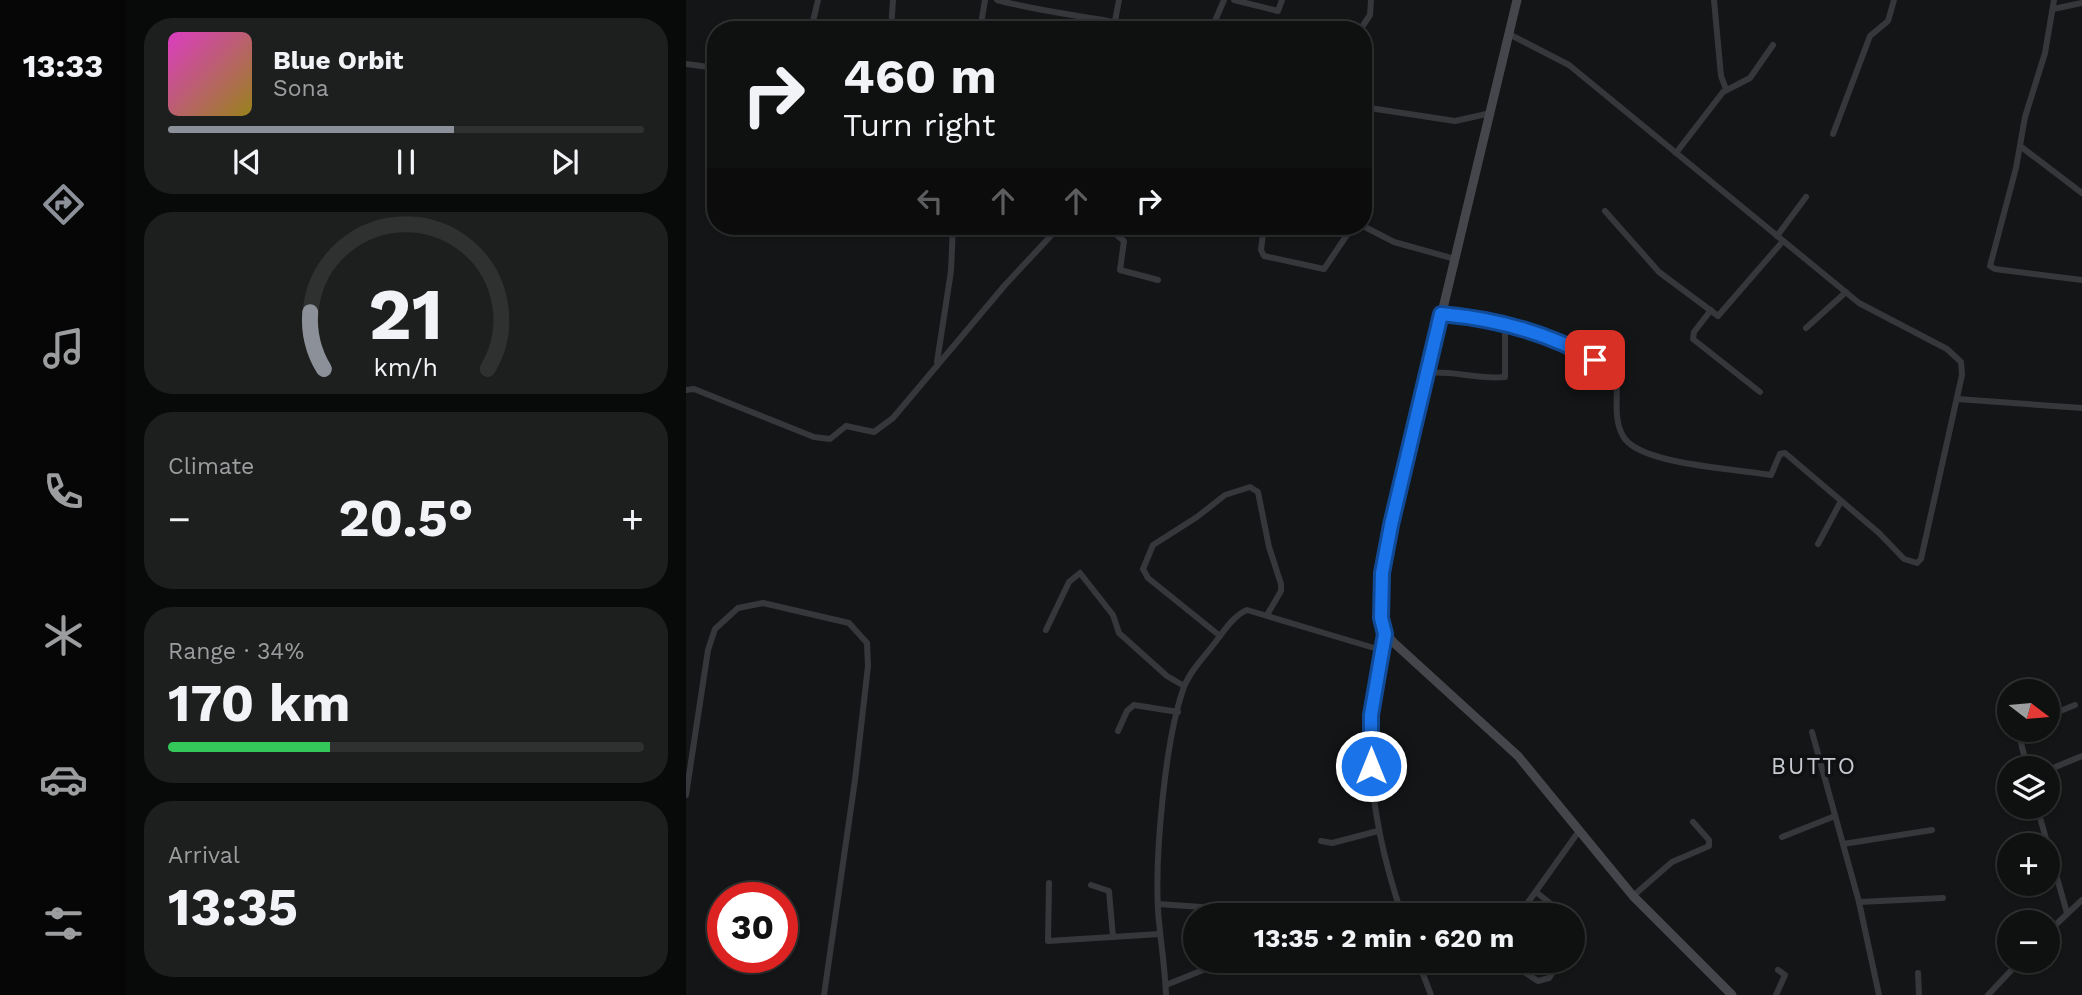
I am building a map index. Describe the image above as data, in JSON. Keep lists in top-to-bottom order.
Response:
{
  "districts": ["BUTTO"],
  "north": "right",
  "page": {
    "tabs": "13:33",
    "turn": ["460 m", "Turn right"],
    "song": ["Blue Orbit", "Sona"],
    "tile": [
      "Climate",
      ["Range · 34%", "170 km"],
      ["Arrival", "13:35"]
    ],
    "heat": ["−", "20.5°", "+"],
    "map_buttons": ["+", "−"],
    "limit": "30",
    "trip": "13:35 · 2 min · 620 m",
    "gauge": ["21", "km/h"]
  }
}
